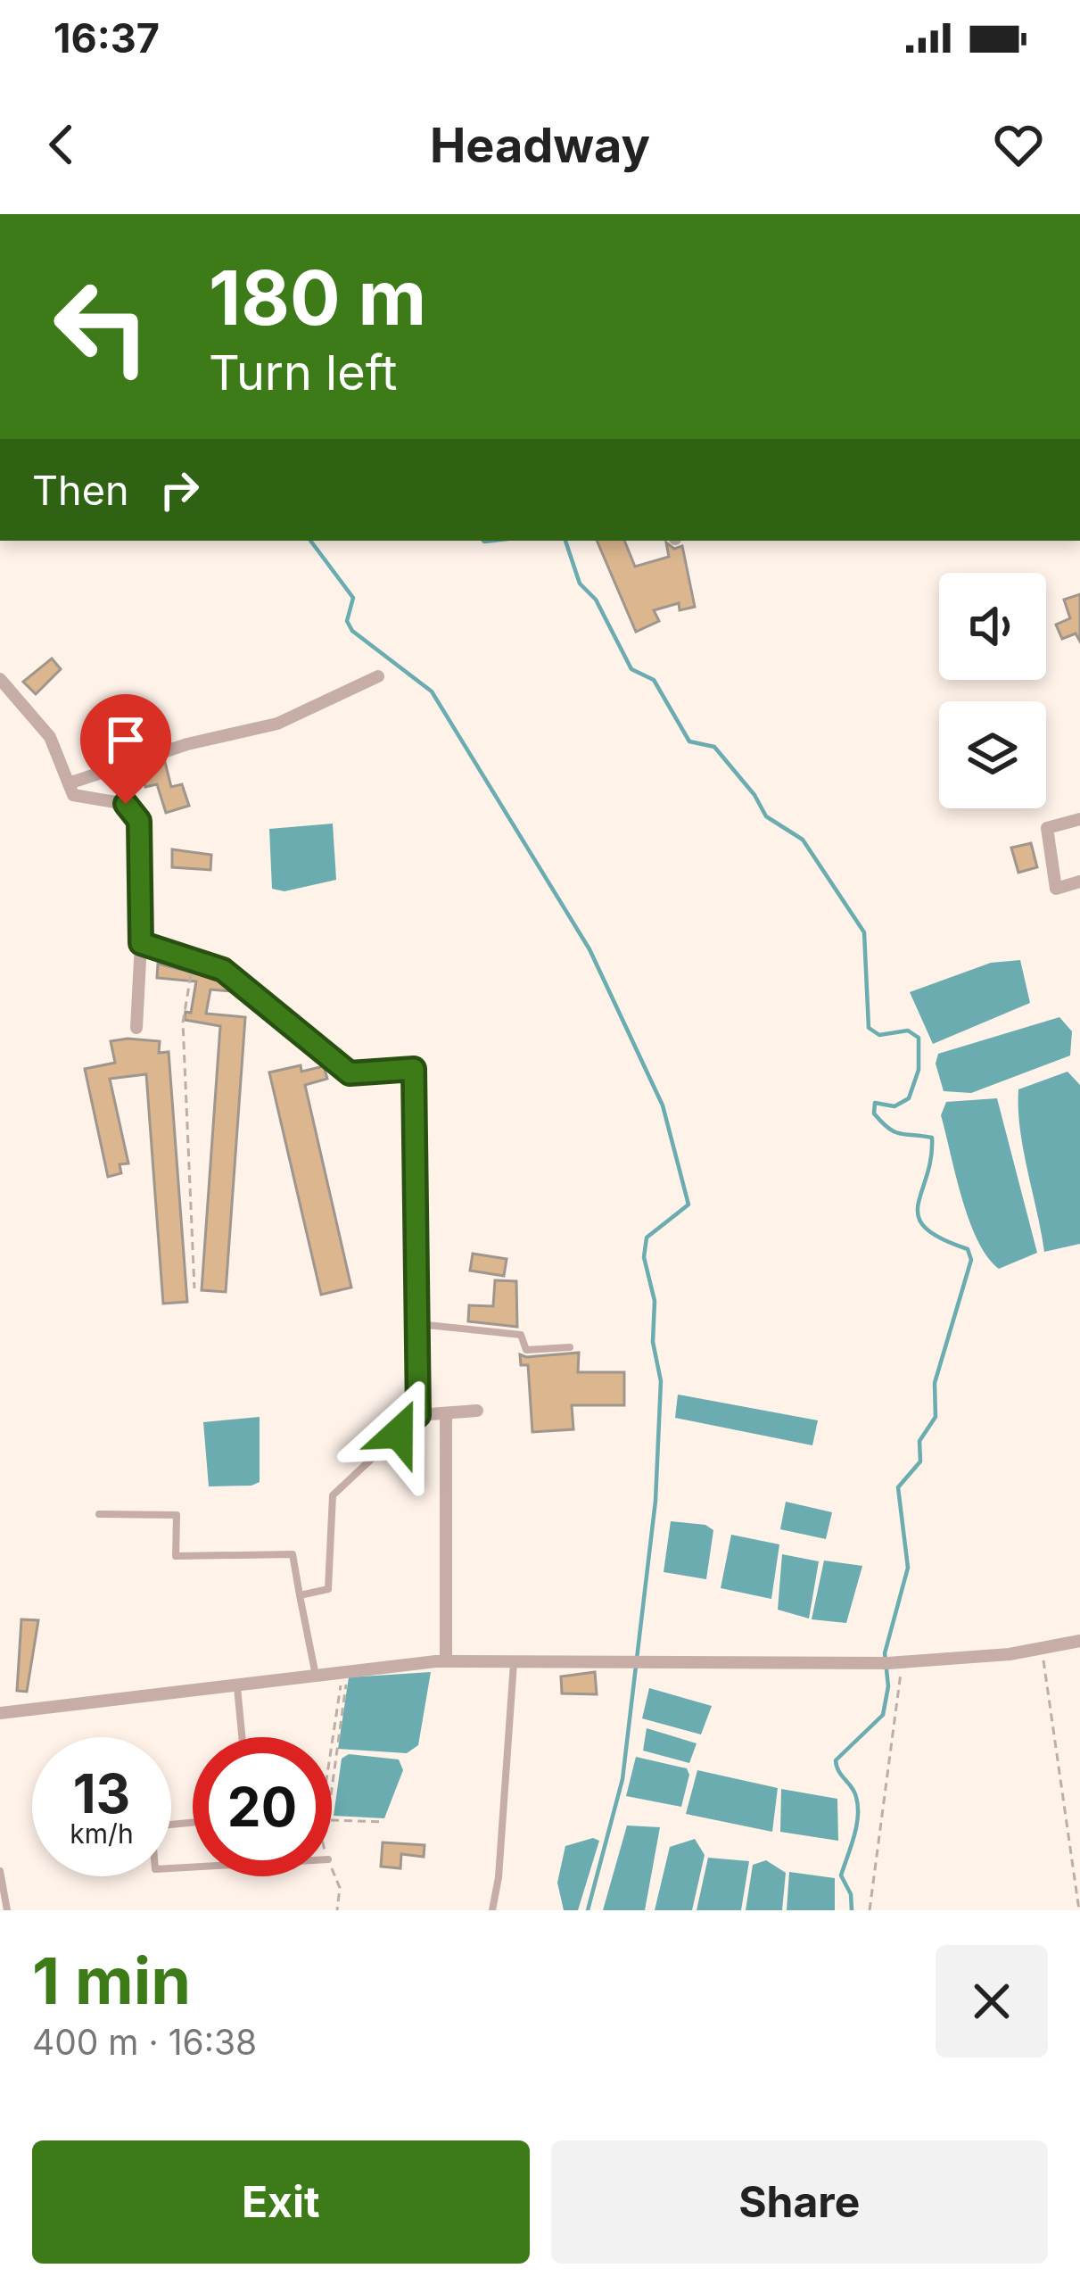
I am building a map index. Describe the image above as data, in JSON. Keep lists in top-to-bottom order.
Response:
{
  "page": {
    "status": "16:37",
    "header": "Headway",
    "turn": ["180 m", "Turn left"],
    "then": "Then",
    "speed": "13 km/h",
    "limit": "20",
    "heading": ["1 min", "400 m · 16:38"],
    "buttons": ["Exit", "Share"]
  }
}
